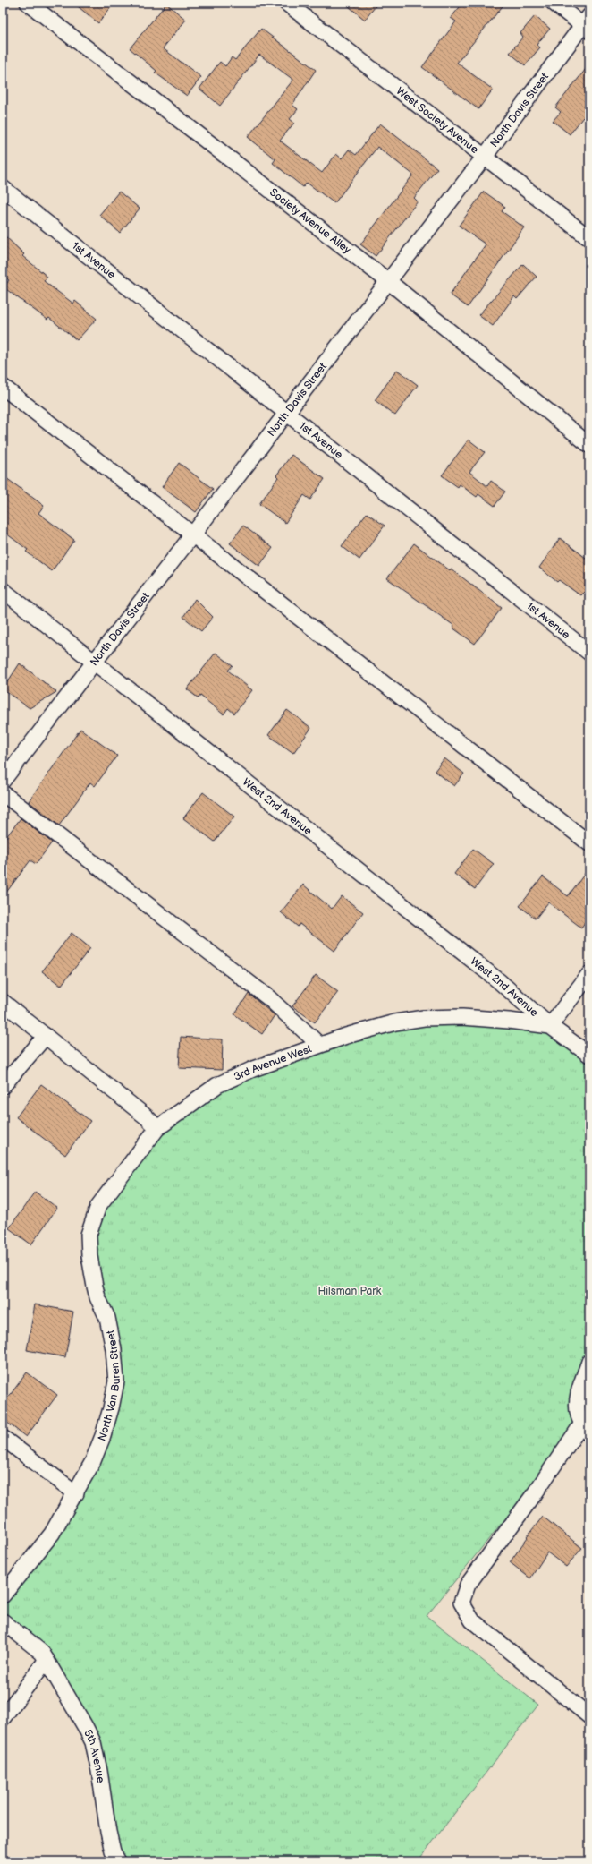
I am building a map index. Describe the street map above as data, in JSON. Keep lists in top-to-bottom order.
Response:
{
  "streets": {
    "street": [
      "North Davis Street",
      "West Society Avenue",
      "Society Avenue Alley",
      "1st Avenue",
      "West 2nd Avenue",
      "3rd Avenue West",
      "North Van Buren Street",
      "5th Avenue"
    ]
  },
  "crossings": [
    ["North Davis Street", "West Society Avenue"],
    ["North Davis Street", "Society Avenue Alley"],
    ["North Davis Street", "1st Avenue"],
    ["North Davis Street", "West 2nd Avenue"],
    ["West 2nd Avenue", "3rd Avenue West"],
    ["3rd Avenue West", "North Van Buren Street"]
  ],
  "parks": ["Hilsman Park"]
}
